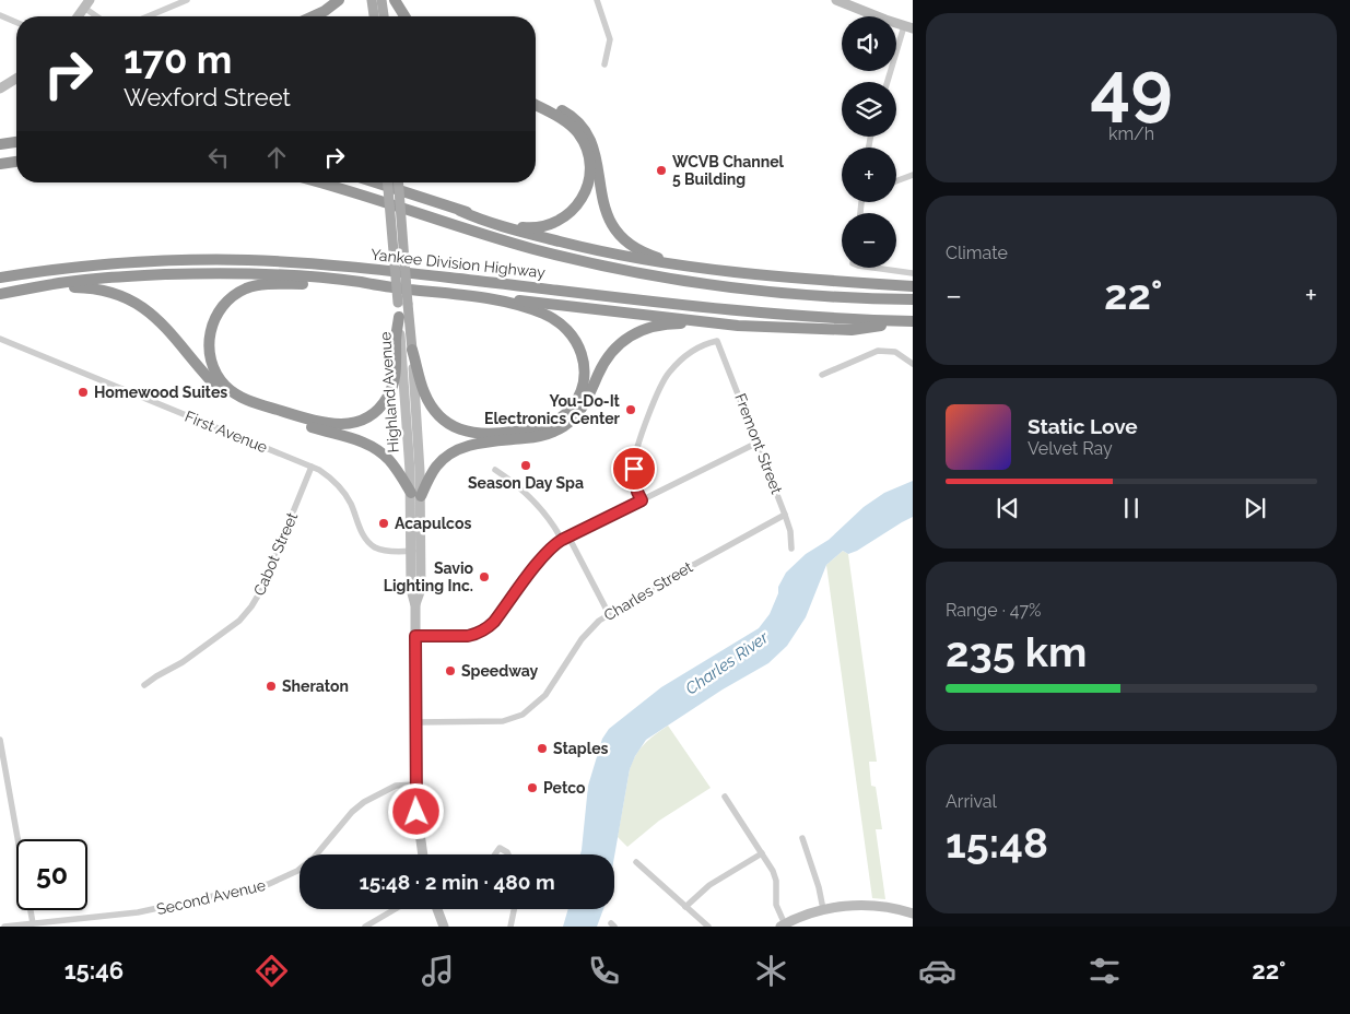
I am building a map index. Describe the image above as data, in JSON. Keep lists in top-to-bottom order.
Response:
{
  "streets": {
    "highway": ["Yankee Division Highway"],
    "main road": ["Highland Avenue"],
    "street": [
      "First Avenue",
      "Fremont Street",
      "Cabot Street",
      "Charles Street",
      "Second Avenue"
    ]
  },
  "crossings": [
    ["Highland Avenue", "First Avenue"],
    ["Highland Avenue", "Charles Street"],
    ["Highland Avenue", "Second Avenue"],
    ["First Avenue", "Cabot Street"],
    ["Fremont Street", "Charles Street"]
  ],
  "water": ["Charles River"],
  "places": [
    "WCVB Channel 5 Building",
    "Homewood Suites",
    "You-Do-It Electronics Center",
    "Season Day Spa",
    "Acapulcos",
    "Savio Lighting Inc.",
    "Speedway",
    "Sheraton",
    "Staples",
    "Petco"
  ],
  "page": {
    "tile": [
      ["49", "km/h"],
      "Climate",
      ["Range · 47%", "235 km"],
      ["Arrival", "15:48"]
    ],
    "map_buttons": ["+", "−"],
    "turn": ["170 m", "Wexford Street"],
    "heat": ["−", "22°", "+"],
    "song": ["Static Love", "Velvet Ray"],
    "limit": "50",
    "trip": "15:48 · 2 min · 480 m",
    "tabs": ["15:46", "22°"]
  }
}
